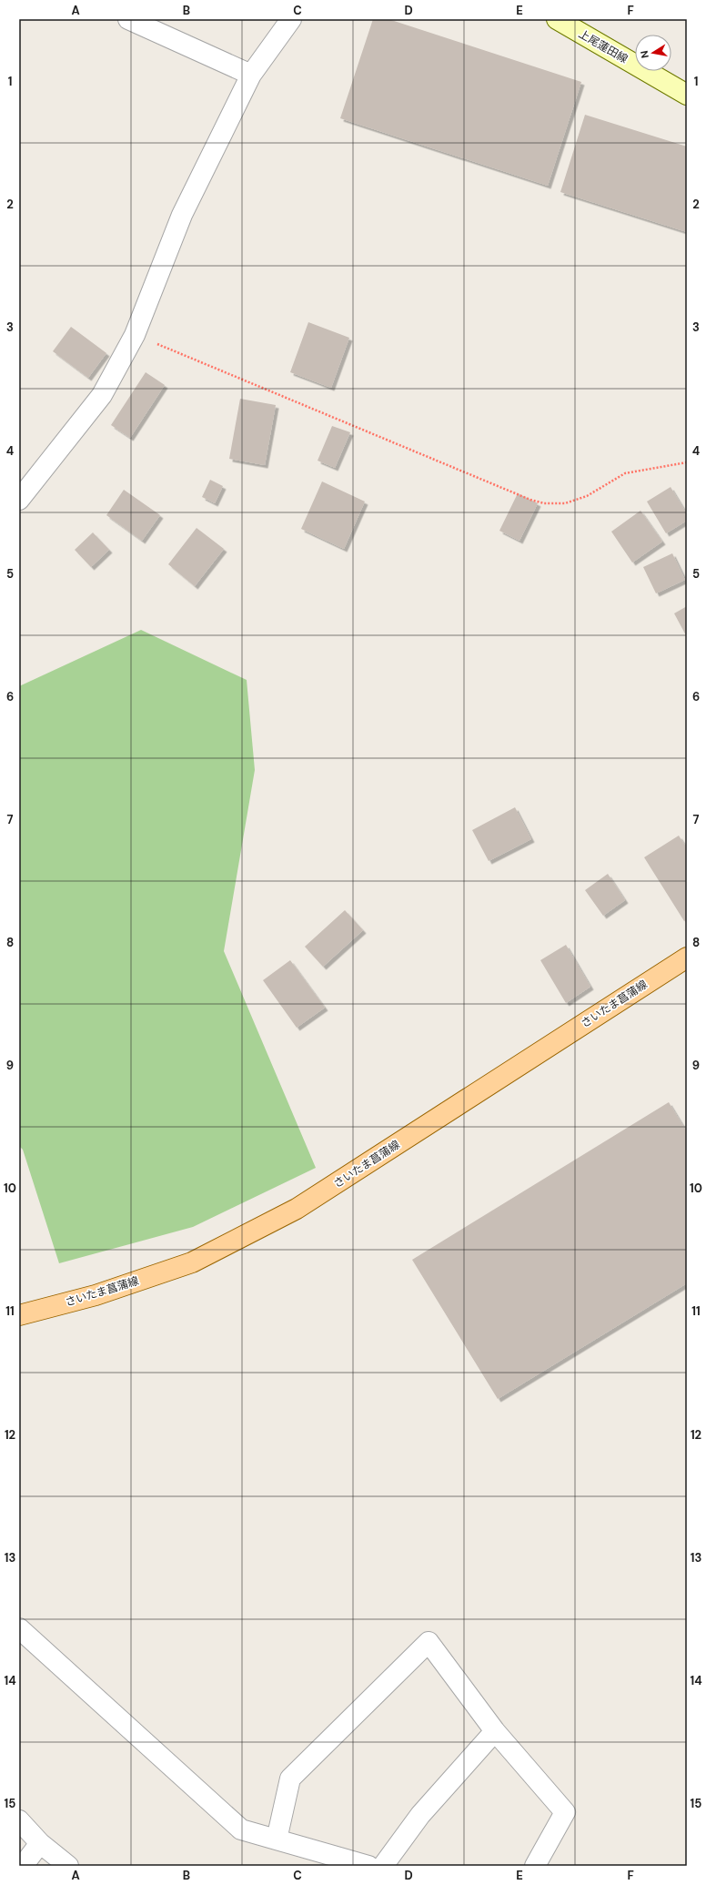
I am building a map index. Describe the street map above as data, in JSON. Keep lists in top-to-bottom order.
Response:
{
  "streets": {
    "main road": ["上尾蓮田線", "さいたま菖蒲線"]
  },
  "north": "left",
  "grid": {
    "columns": [
      "A",
      "B",
      "C",
      "D",
      "E",
      "F"
    ],
    "rows": [
      "1",
      "2",
      "3",
      "4",
      "5",
      "6",
      "7",
      "8",
      "9",
      "10",
      "11",
      "12",
      "13",
      "14",
      "15"
    ]
  }
}
